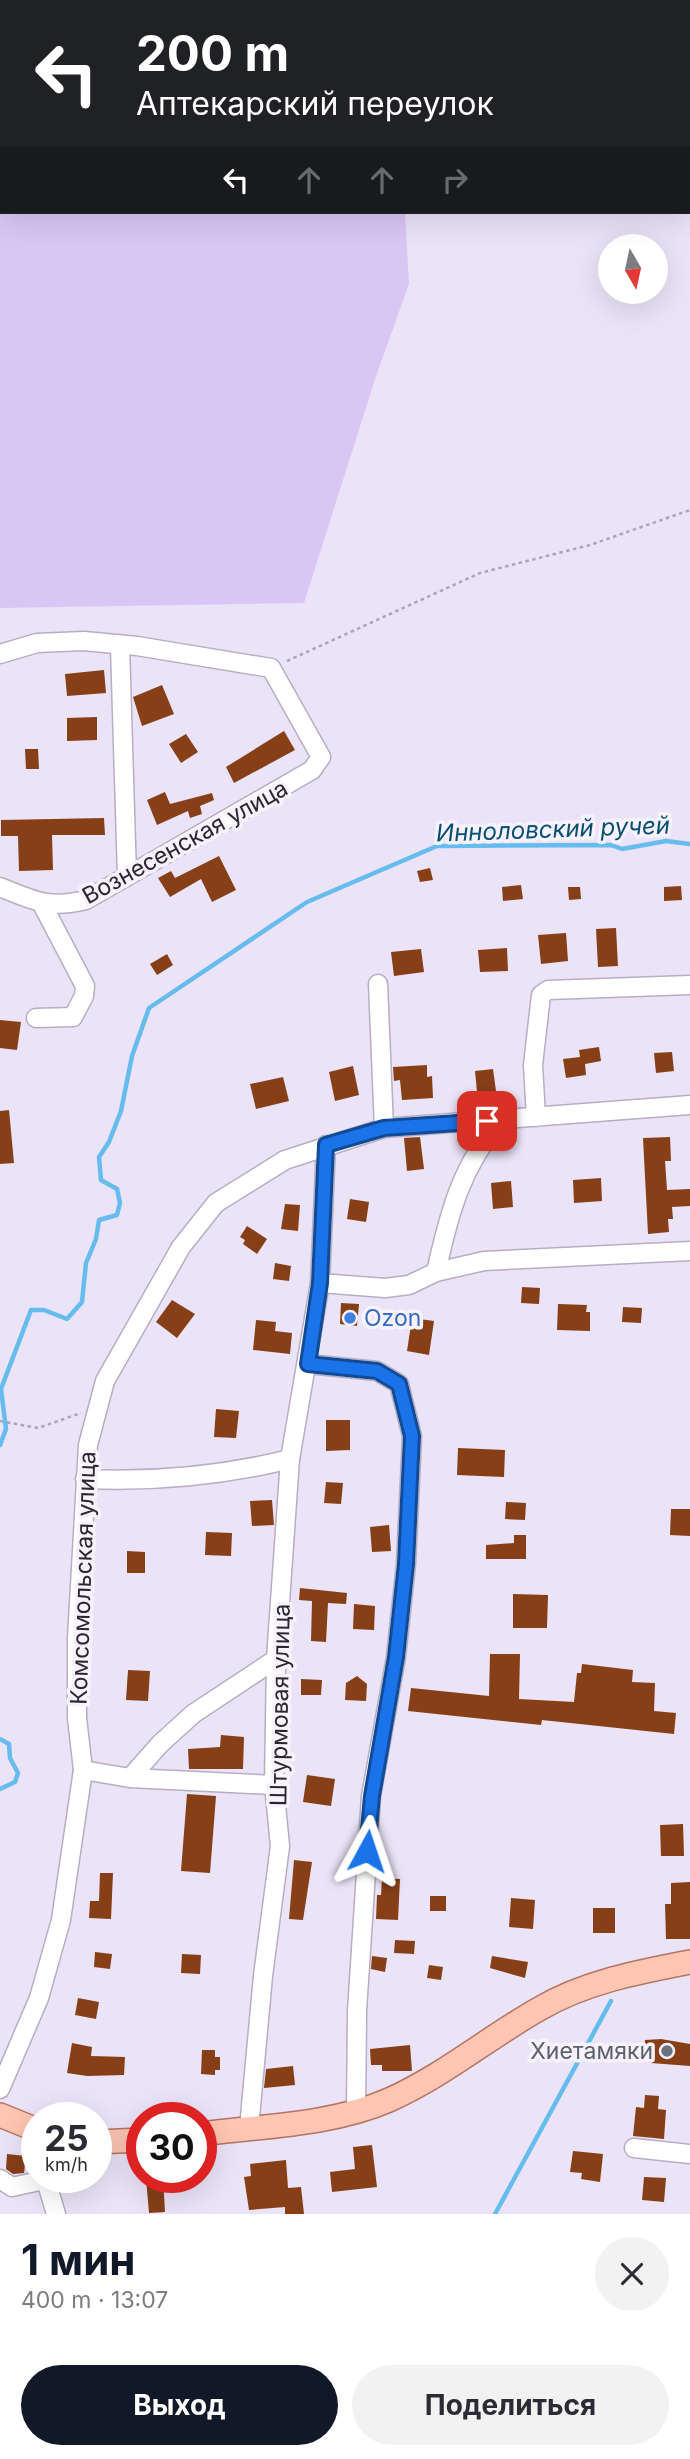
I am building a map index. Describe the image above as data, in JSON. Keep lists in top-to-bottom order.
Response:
{
  "streets": {
    "street": ["Вознесенская улица", "Комсомольская улица", "Штурмовая улица"]
  },
  "crossings": [
    ["Комсомольская улица", "Штурмовая улица"]
  ],
  "water": ["Инноловский ручей"],
  "places": ["Ozon", "Хиетамяки"],
  "north": "bottom",
  "page": {
    "turn": ["200 m", "Аптекарский переулок"],
    "speed": "25 km/h",
    "limit": "30",
    "heading": ["1 мин", "400 m · 13:07"],
    "buttons": ["Выход", "Поделиться"]
  }
}
